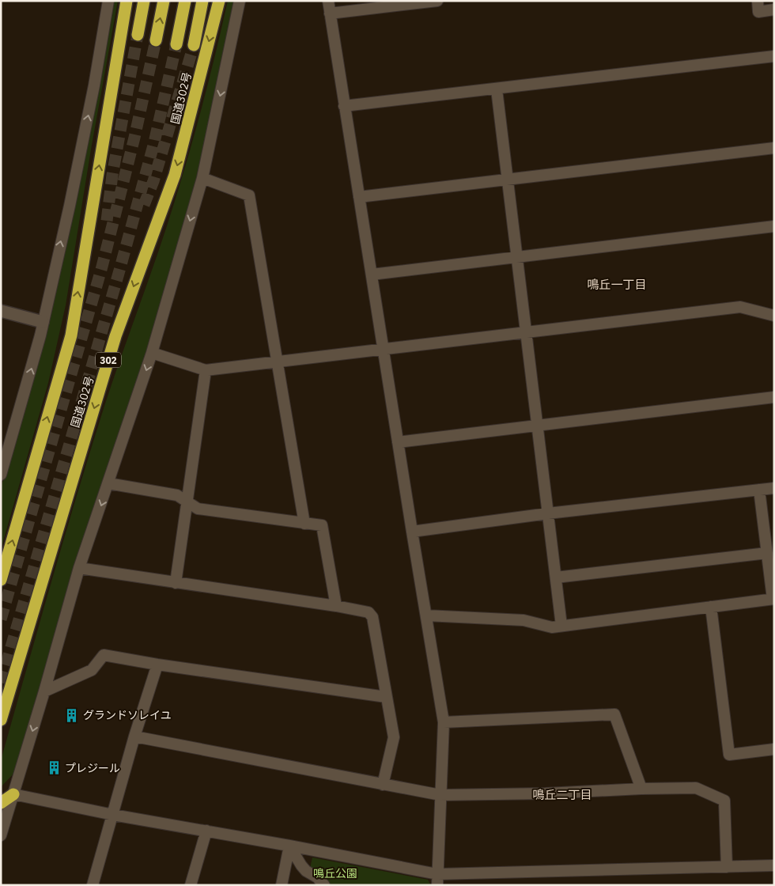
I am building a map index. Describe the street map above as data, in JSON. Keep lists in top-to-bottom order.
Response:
{
  "streets": {
    "highway": ["国道302号", "302"]
  },
  "districts": ["鳴丘一丁目", "鳴丘二丁目"],
  "parks": ["鳴丘公園"],
  "places": {
    "building": ["グランドソレイユ", "プレジール"]
  }
}
